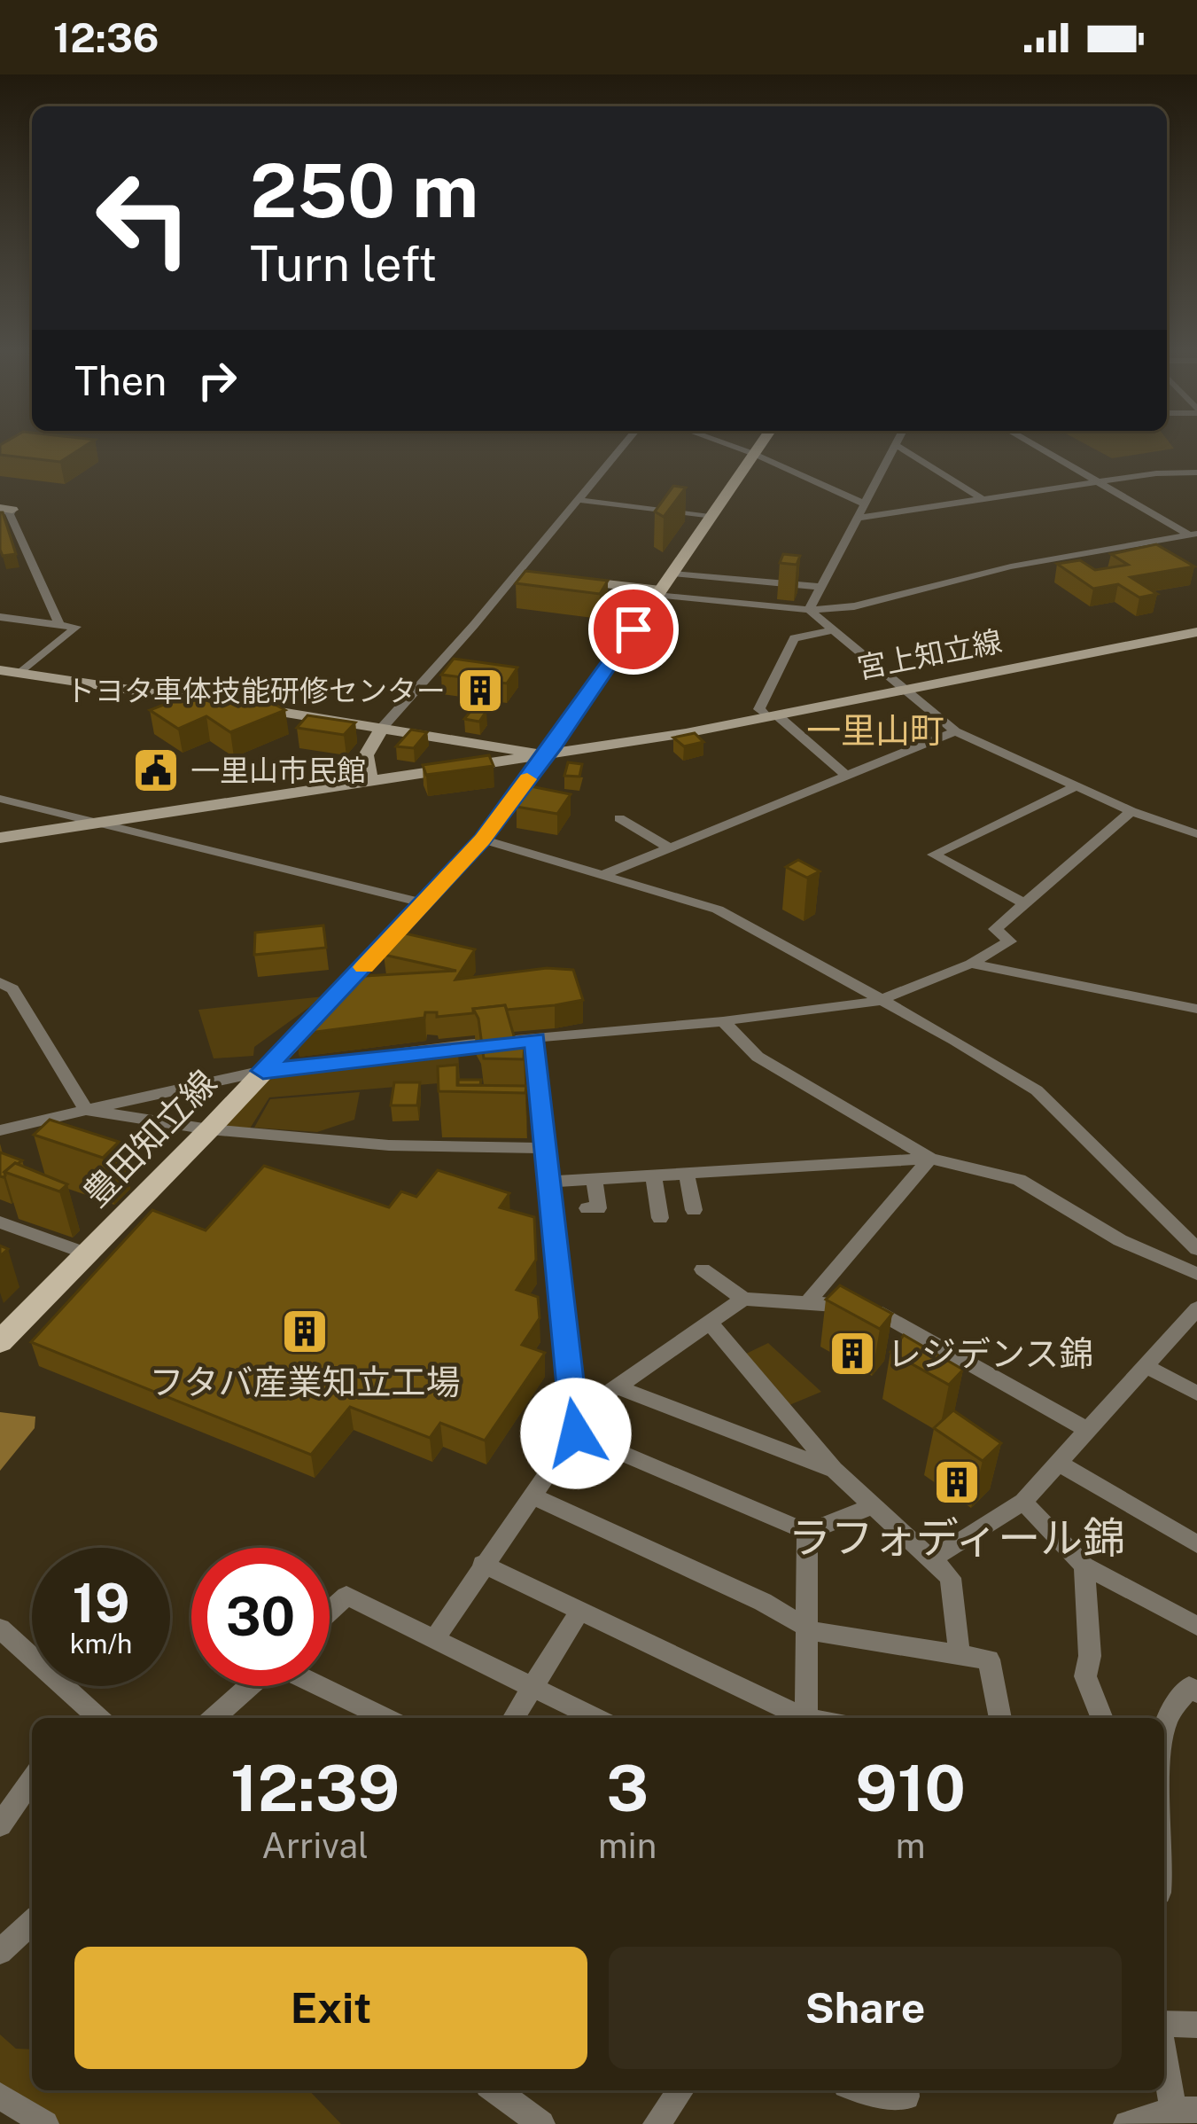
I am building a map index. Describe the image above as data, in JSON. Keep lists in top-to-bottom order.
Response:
{
  "streets": {
    "main road": ["豊田知立線"],
    "street": ["宮上知立線"]
  },
  "crossings": [
    ["宮上知立線", "豊田知立線"]
  ],
  "districts": ["一里山町"],
  "places": {
    "building": [
      "トヨタ車体技能研修センター",
      "フタバ産業知立工場",
      "レジデンス錦",
      "ラフォディール錦"
    ],
    "public building": ["一里山市民館"]
  },
  "page": {
    "status": "12:36",
    "turn": ["250 m", "Turn left"],
    "then": "Then",
    "speed": "19 km/h",
    "limit": "30",
    "eta": [
      "12:39",
      "Arrival",
      "3",
      "min",
      "910",
      "m"
    ],
    "buttons": ["Exit", "Share"]
  }
}
